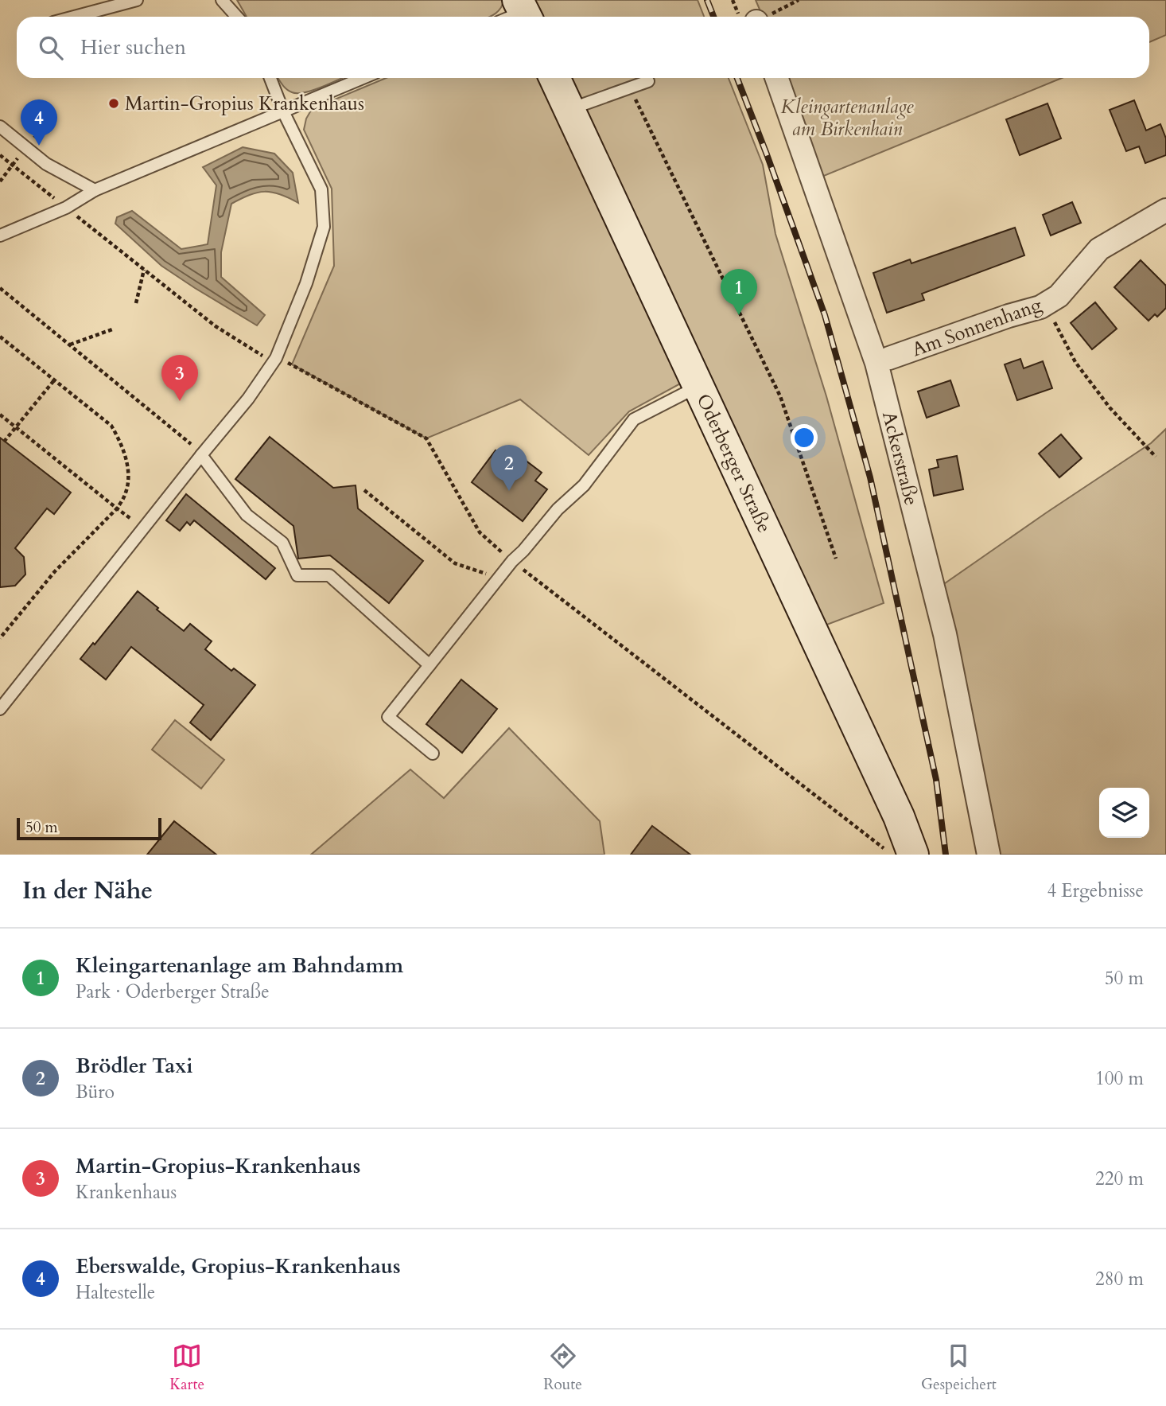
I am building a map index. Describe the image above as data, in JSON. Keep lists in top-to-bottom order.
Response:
{
  "streets": {
    "main road": ["Oderberger Straße"],
    "street": ["Am Sonnenhang", "Ackerstraße"]
  },
  "parks": ["Kleingartenanlage am Birkenhain"],
  "places": ["Martin-Gropius Krankenhaus"],
  "scale_bar": "50 m",
  "page": {
    "search": "Hier suchen",
    "pins": [
      "4",
      "1",
      "3",
      "2"
    ],
    "scale": "50 m",
    "heading": ["In der Nähe", "4 Ergebnisse"],
    "list": [
      {
        "mark": "1",
        "name": "Kleingartenanlage am Bahndamm",
        "note": "Park · Oderberger Straße",
        "value": "50 m"
      },
      {
        "mark": "2",
        "name": "Brödler Taxi",
        "note": "Büro",
        "value": "100 m"
      },
      {
        "mark": "3",
        "name": "Martin-Gropius-Krankenhaus",
        "note": "Krankenhaus",
        "value": "220 m"
      },
      {
        "mark": "4",
        "name": "Eberswalde, Gropius-Krankenhaus",
        "note": "Haltestelle",
        "value": "280 m"
      }
    ],
    "nav": ["Karte", "Route", "Gespeichert"]
  }
}
